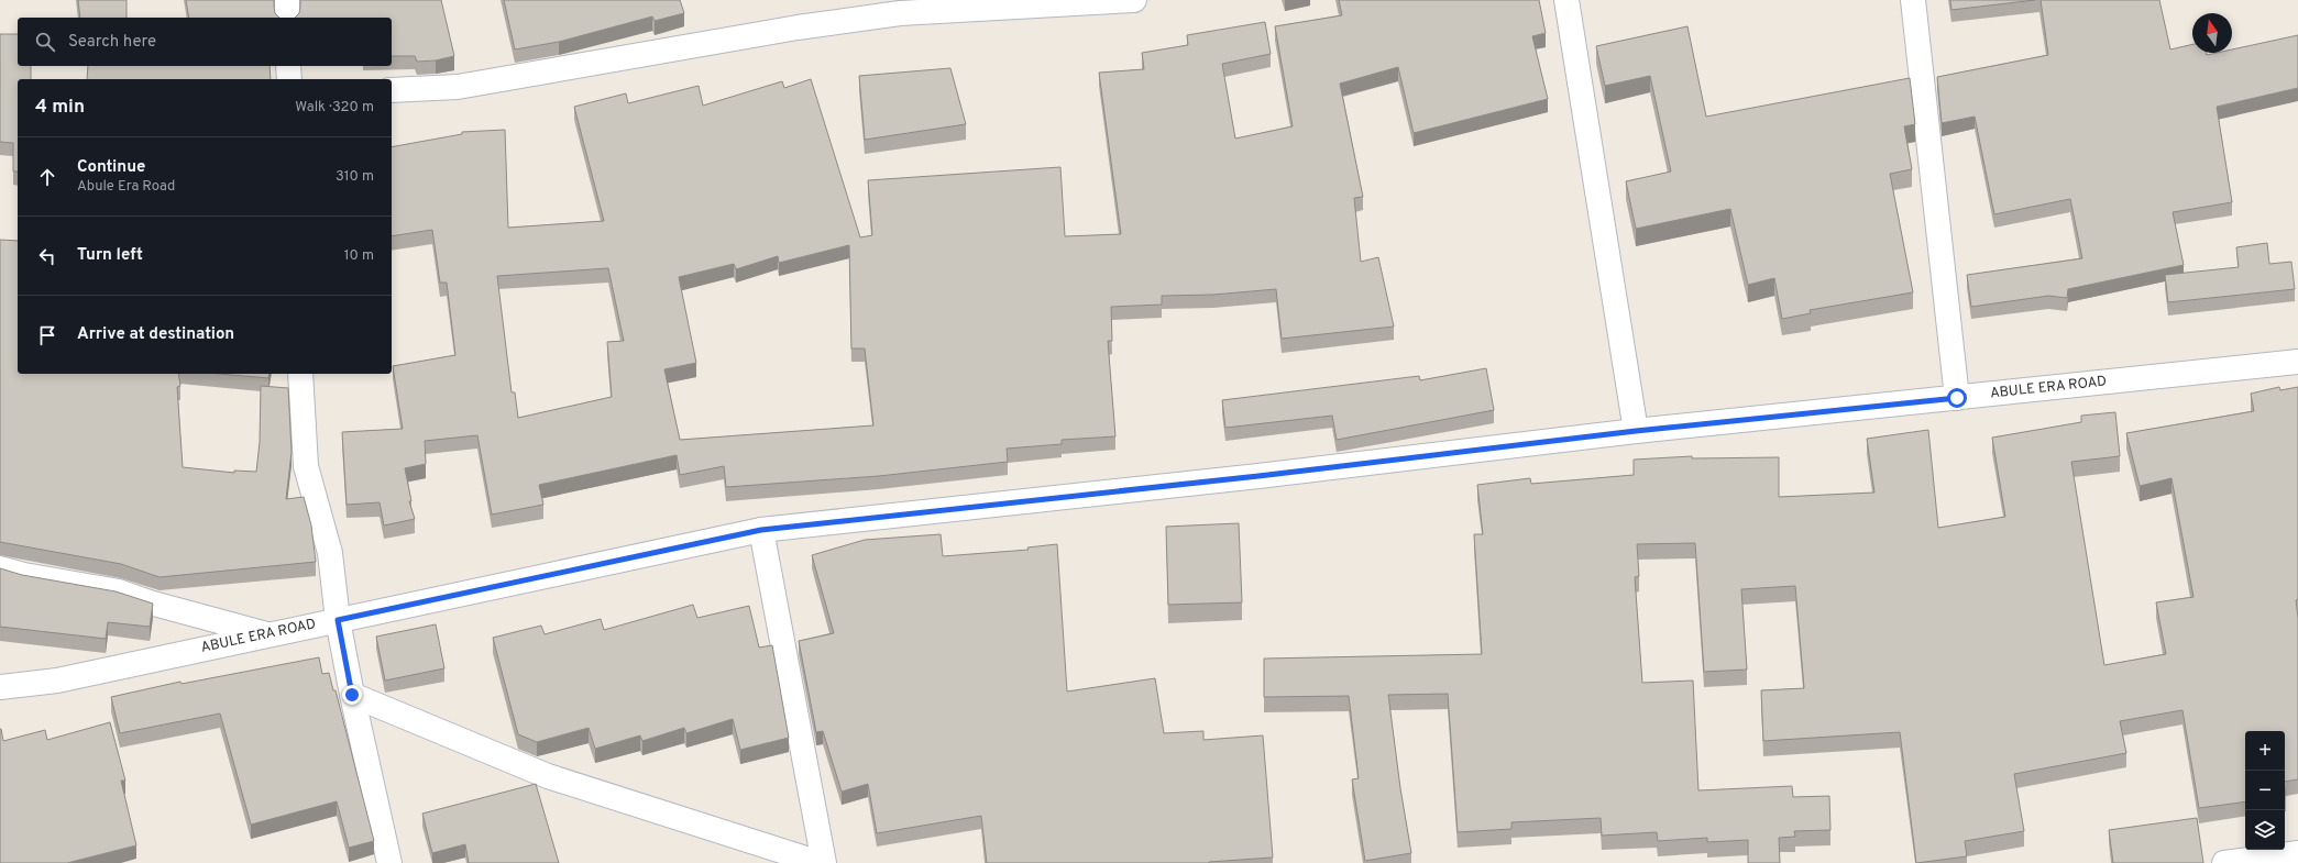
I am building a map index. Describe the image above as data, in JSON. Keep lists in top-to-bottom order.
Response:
{
  "streets": {
    "street": ["ABULE ERA ROAD"]
  },
  "north": "top",
  "page": {
    "search": "Search here",
    "heading": ["4 min", "Walk · 320 m"],
    "list": [
      ["Continue", "Abule Era Road", "310 m"],
      ["Turn left", "10 m"],
      "Arrive at destination"
    ],
    "map_buttons": ["+", "−"]
  }
}
